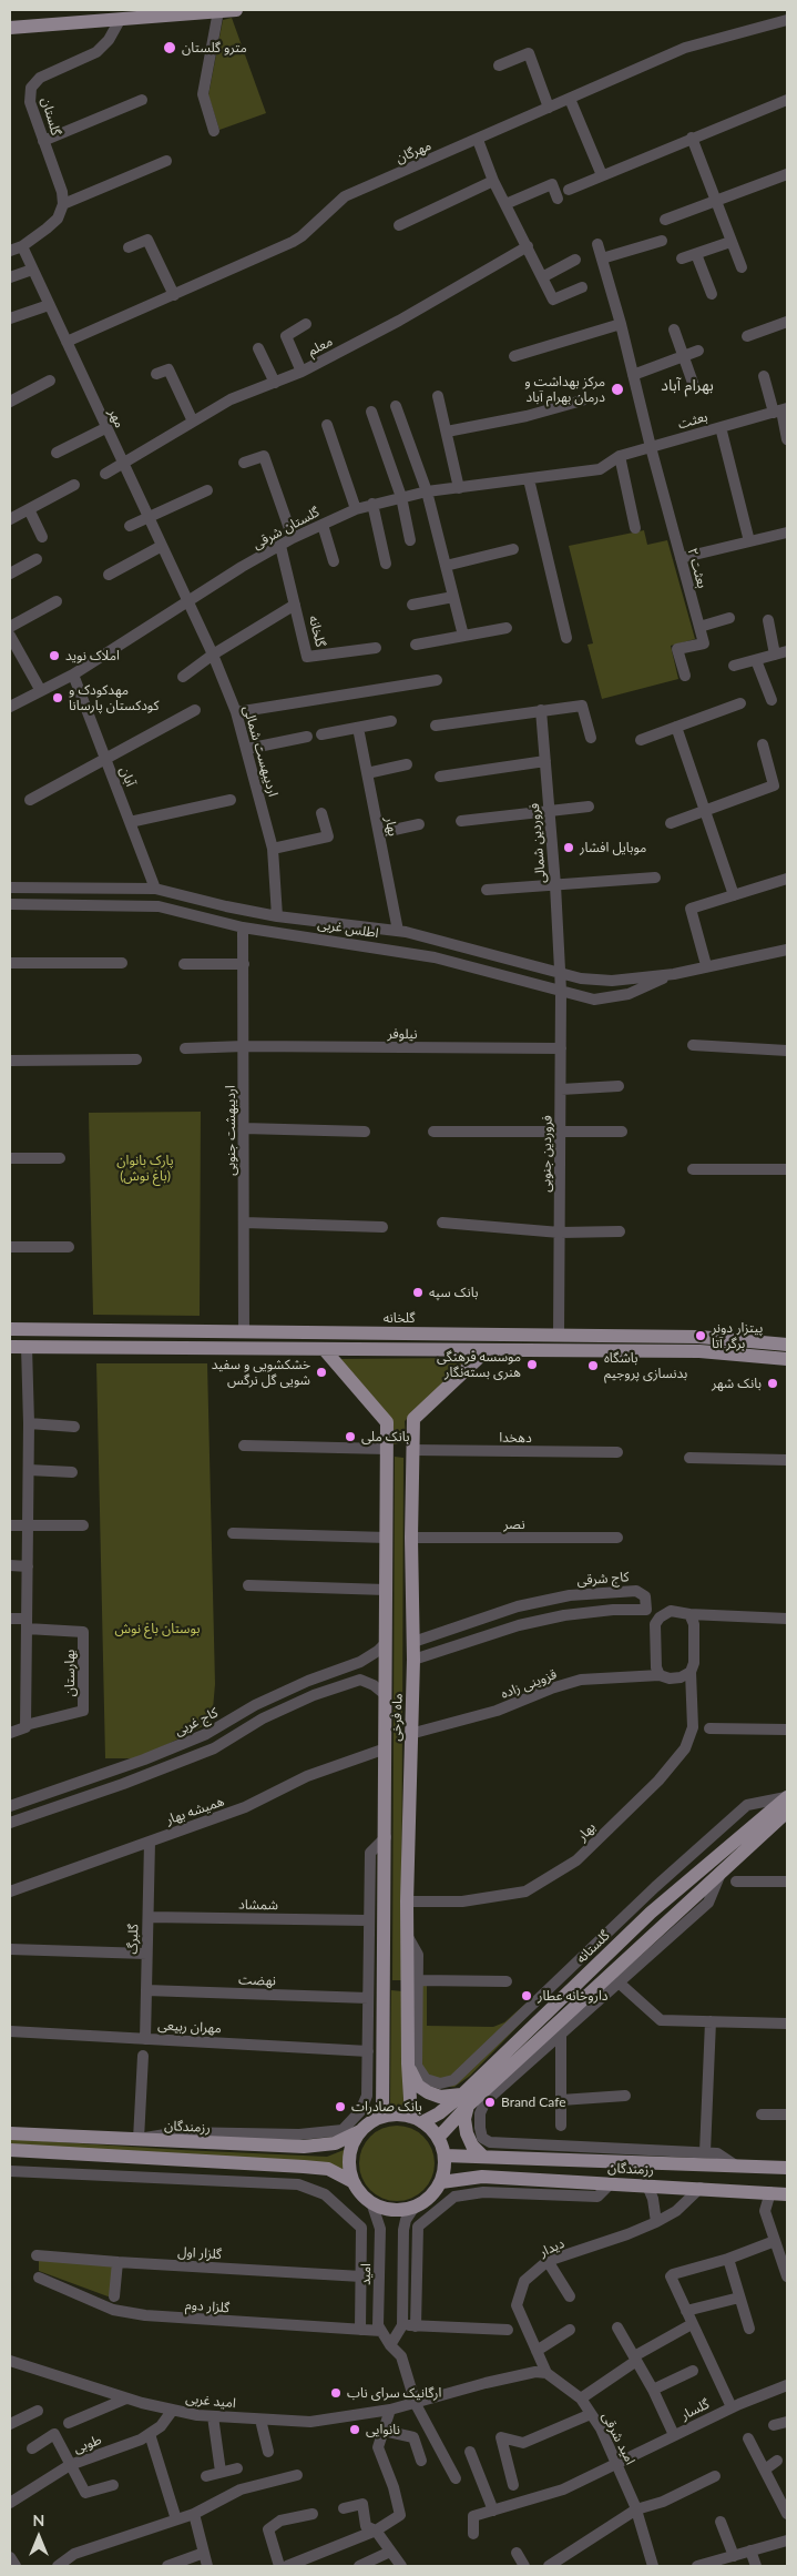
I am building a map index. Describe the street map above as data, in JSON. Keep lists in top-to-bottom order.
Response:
{
  "streets": {
    "main road": [
      "گلخانه",
      "ماه فرخی",
      "گلستانه",
      "رزمندگان"
    ],
    "street": [
      "گلستان",
      "مهرگان",
      "معلم",
      "مهر",
      "بعثت",
      "گلستان شرقی",
      "بعثت ۲",
      "اردیبهست شمالی",
      "آبان",
      "بهار",
      "فروردین شمالی",
      "اطلس غربی",
      "نیلوفر",
      "اردیبهشت جنوبی",
      "فروردین جنوبی",
      "دهخدا",
      "نصر",
      "کاج شرقی",
      "بهارستان",
      "قزوینی زاده",
      "کاج غربی",
      "همیشه بهار",
      "شمشاد",
      "گلبرگ",
      "نهضت",
      "مهران ربیعی",
      "دیدار",
      "گلزار اول",
      "امید",
      "گلزار دوم",
      "امید غربی",
      "گلسار",
      "امید شرقی",
      "طوبی"
    ]
  },
  "crossings": [
    ["مهرگان", "مهر"],
    ["معلم", "مهر"],
    ["مهر", "گلستان شرقی"],
    ["مهر", "اردیبهست شمالی"],
    ["بعثت", "گلستان شرقی"],
    ["بعثت", "بعثت ۲"],
    ["گلستان شرقی", "گلخانه"],
    ["گلستان شرقی", "اردیبهست شمالی"],
    ["گلستان شرقی", "آبان"],
    ["گلخانه", "اردیبهشت جنوبی"],
    ["گلخانه", "فروردین جنوبی"],
    ["اردیبهست شمالی", "اطلس غربی"],
    ["آبان", "اطلس غربی"],
    ["بهار", "اطلس غربی"],
    ["بهار", "قزوینی زاده"],
    ["بهار", "ماه فرخی"],
    ["فروردین شمالی", "اطلس غربی"],
    ["فروردین شمالی", "فروردین جنوبی"],
    ["اطلس غربی", "اردیبهشت جنوبی"],
    ["اطلس غربی", "فروردین جنوبی"],
    ["نیلوفر", "اردیبهشت جنوبی"],
    ["نیلوفر", "فروردین جنوبی"],
    ["دهخدا", "ماه فرخی"],
    ["نصر", "ماه فرخی"],
    ["کاج شرقی", "ماه فرخی"],
    ["قزوینی زاده", "ماه فرخی"],
    ["ماه فرخی", "کاج غربی"],
    ["ماه فرخی", "همیشه بهار"],
    ["ماه فرخی", "گلستانه"],
    ["ماه فرخی", "رزمندگان"],
    ["ماه فرخی", "امید"],
    ["همیشه بهار", "گلبرگ"],
    ["شمشاد", "گلبرگ"],
    ["گلبرگ", "نهضت"],
    ["گلبرگ", "مهران ربیعی"],
    ["گلستانه", "رزمندگان"],
    ["گلستانه", "امید"],
    ["رزمندگان", "دیدار"],
    ["رزمندگان", "امید"],
    ["دیدار", "امید شرقی"],
    ["امید", "گلزار دوم"],
    ["امید", "امید غربی"],
    ["امید غربی", "طوبی"],
    ["گلسار", "امید شرقی"]
  ],
  "districts": ["بهرام آباد"],
  "parks": ["پارک بانوان (باغ نوش)", "بوستان باغ نوش"],
  "places": [
    "مترو گلستان",
    "مرکز بهداشت و درمان بهرام آباد",
    "املاک نوید",
    "مهدکودک و کودکستان پارسانا",
    "موبایل افشار",
    "بانک سپه",
    "پیتزار دونر برگر آتا",
    "موسسه فرهنگی هنری بسته‌نگار",
    "باشگاه بدنسازی پروجیم",
    "خشکشویی و سفید شویی گل نرگس",
    "بانک شهر",
    "بانک ملی",
    "داروخانه عطار",
    "Brand Cafe",
    "بانک صادرات",
    "ارگانیک سرای ناب",
    "نانوایی"
  ],
  "north": "top"
}
